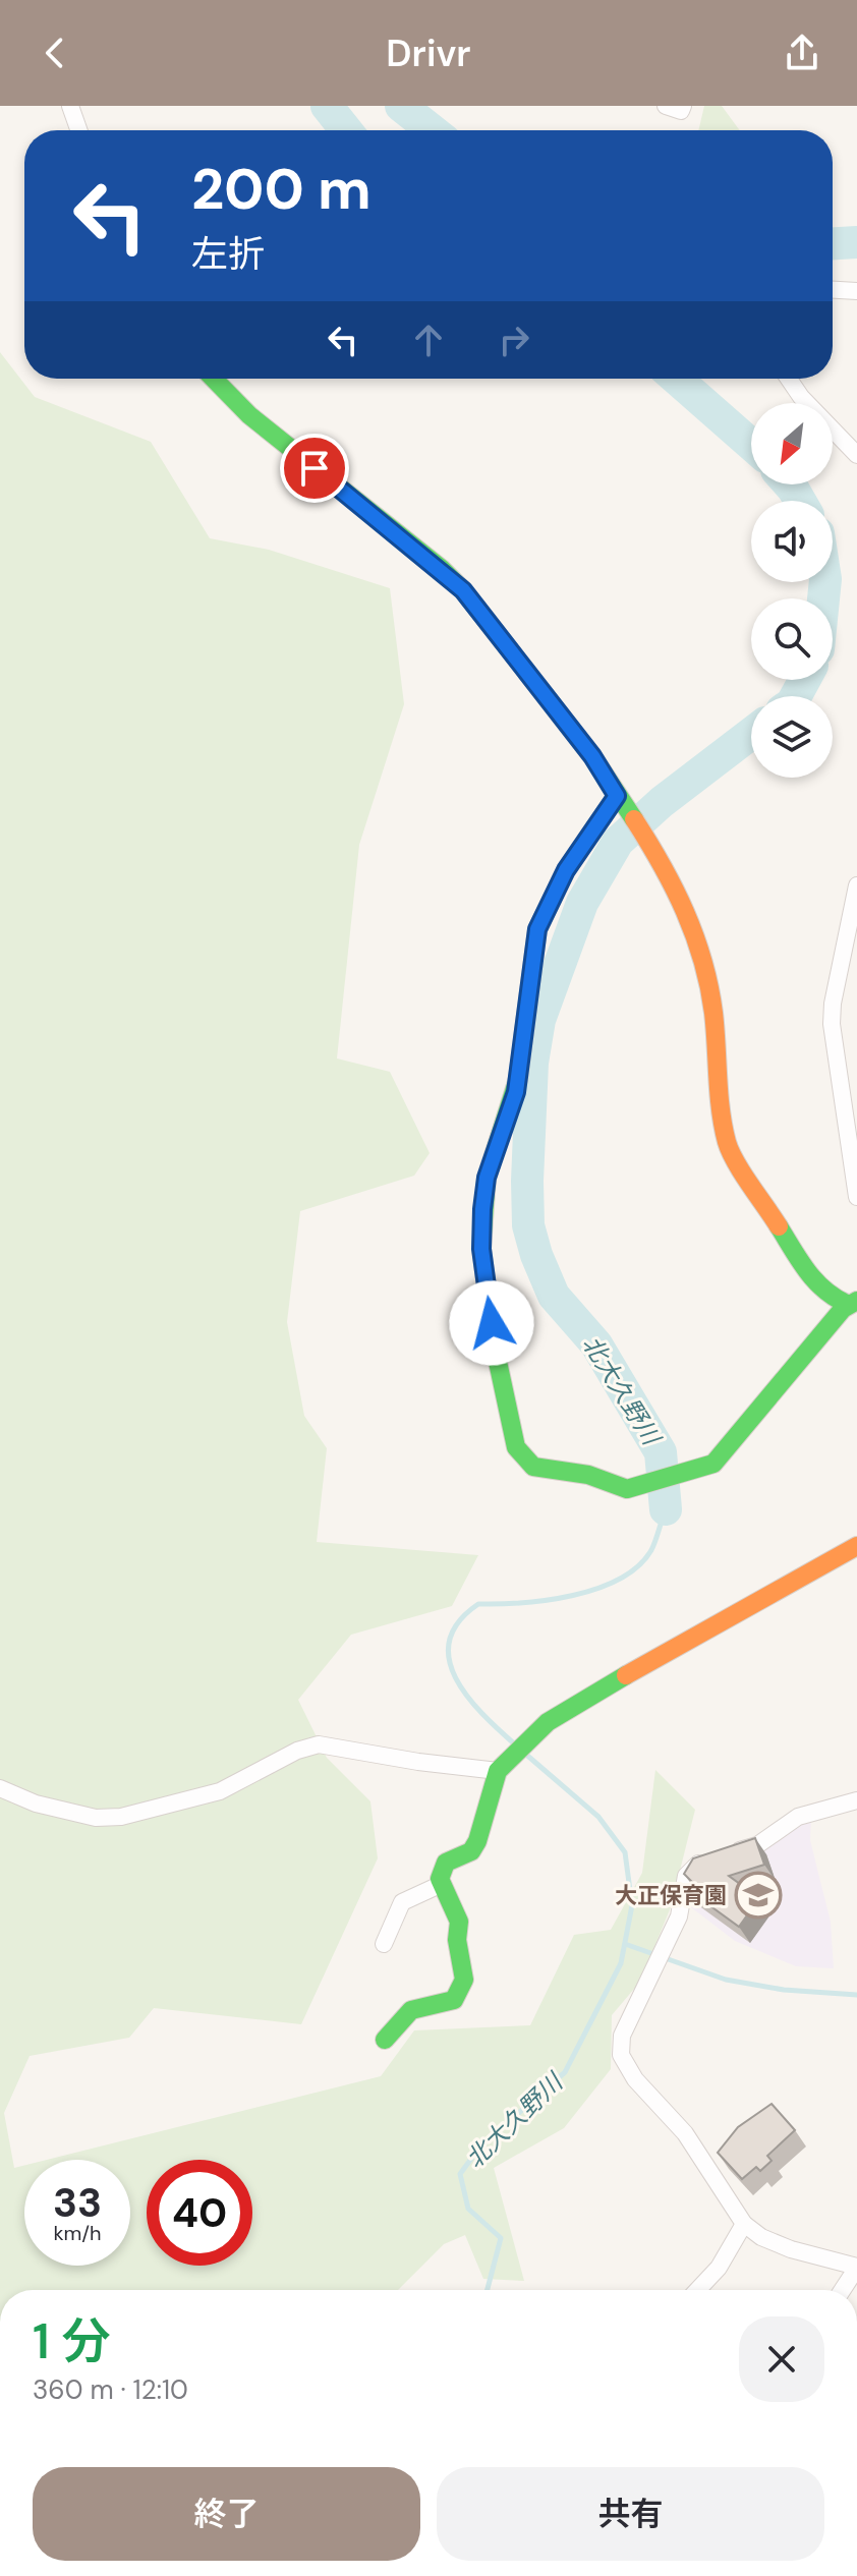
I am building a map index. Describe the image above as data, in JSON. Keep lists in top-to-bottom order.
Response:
{
  "water": ["北大久野川"],
  "places": {
    "school or university": ["大正保育園"]
  },
  "north": "bottom left",
  "page": {
    "header": "Drivr",
    "turn": ["200 m", "左折"],
    "speed": "33 km/h",
    "limit": "40",
    "heading": ["1 分", "360 m · 12:10"],
    "buttons": ["終了", "共有"]
  }
}
